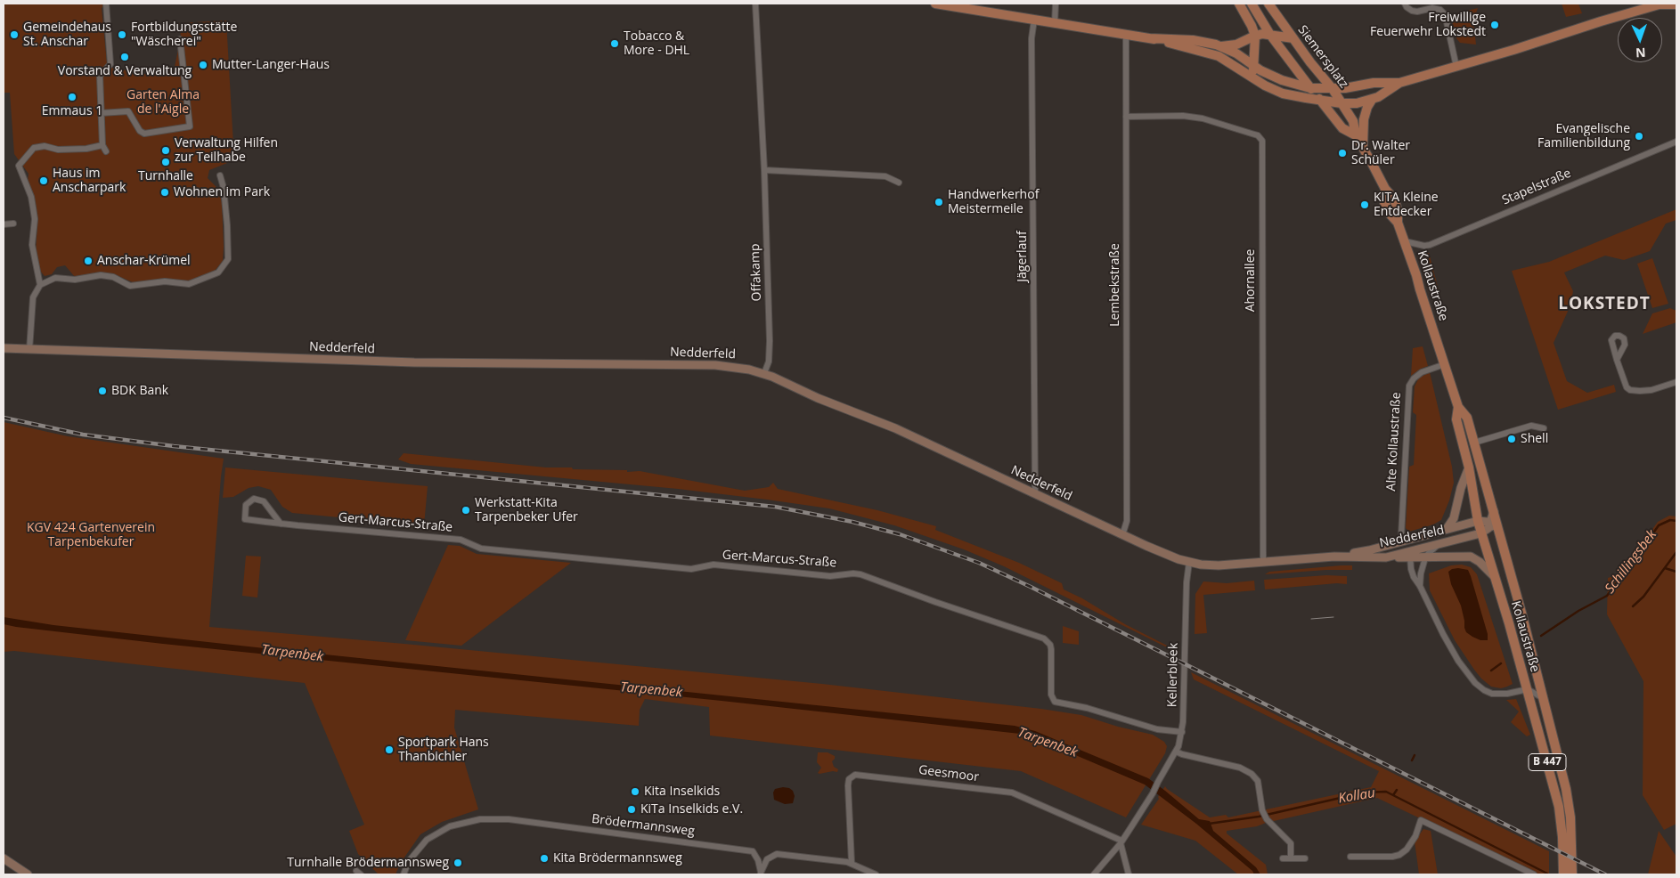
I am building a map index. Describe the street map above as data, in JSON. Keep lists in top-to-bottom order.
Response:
{
  "streets": {
    "main road": [
      "Siemersplatz",
      "Kollaustraße",
      "Nedderfeld",
      "B 447"
    ],
    "street": [
      "Stapelstraße",
      "Jägerlauf",
      "Offakamp",
      "Ahornallee",
      "Lembekstraße",
      "Alte Kollaustraße",
      "Gert-Marcus-Straße",
      "Kellerbleek",
      "Geesmoor",
      "Brödermannsweg"
    ]
  },
  "crossings": [
    ["Siemersplatz", "Kollaustraße"],
    ["Stapelstraße", "Kollaustraße"],
    ["Jägerlauf", "Nedderfeld"],
    ["Offakamp", "Nedderfeld"],
    ["Ahornallee", "Lembekstraße"],
    ["Ahornallee", "Nedderfeld"],
    ["Lembekstraße", "Nedderfeld"],
    ["Kollaustraße", "Nedderfeld"],
    ["Kollaustraße", "Alte Kollaustraße"],
    ["Nedderfeld", "Alte Kollaustraße"],
    ["Nedderfeld", "Kellerbleek"],
    ["Gert-Marcus-Straße", "Kellerbleek"],
    ["Kellerbleek", "Geesmoor"],
    ["Geesmoor", "Brödermannsweg"]
  ],
  "districts": ["LOKSTEDT"],
  "water": ["Schillingsbek", "Tarpenbek", "Kollau"],
  "parks": ["Garten Alma de l'Aigle", "KGV 424 Gartenverein Tarpenbekufer"],
  "places": [
    "Freiwillige Feuerwehr Lokstedt",
    "Gemeindehaus St. Anschar",
    "Fortbildungsstätte \"Wäscherei\"",
    "Tobacco & More - DHL",
    "Vorstand & Verwaltung",
    "Mutter-Langer-Haus",
    "Emmaus 1",
    "Evangelische Familienbildung",
    "Verwaltung Hilfen zur Teilhabe",
    "Dr. Walter Schüler",
    "Turnhalle",
    "Haus im Anscharpark",
    "Wohnen im Park",
    "Handwerkerhof Meistermeile",
    "KITA Kleine Entdecker",
    "Anschar-Krümel",
    "BDK Bank",
    "Shell",
    "Werkstatt-Kita Tarpenbeker Ufer",
    "Sportpark Hans Thanbichler",
    "Kita Inselkids",
    "KiTa Inselkids e.V.",
    "Kita Brödermannsweg",
    "Turnhalle Brödermannsweg"
  ],
  "north": "bottom"
}
